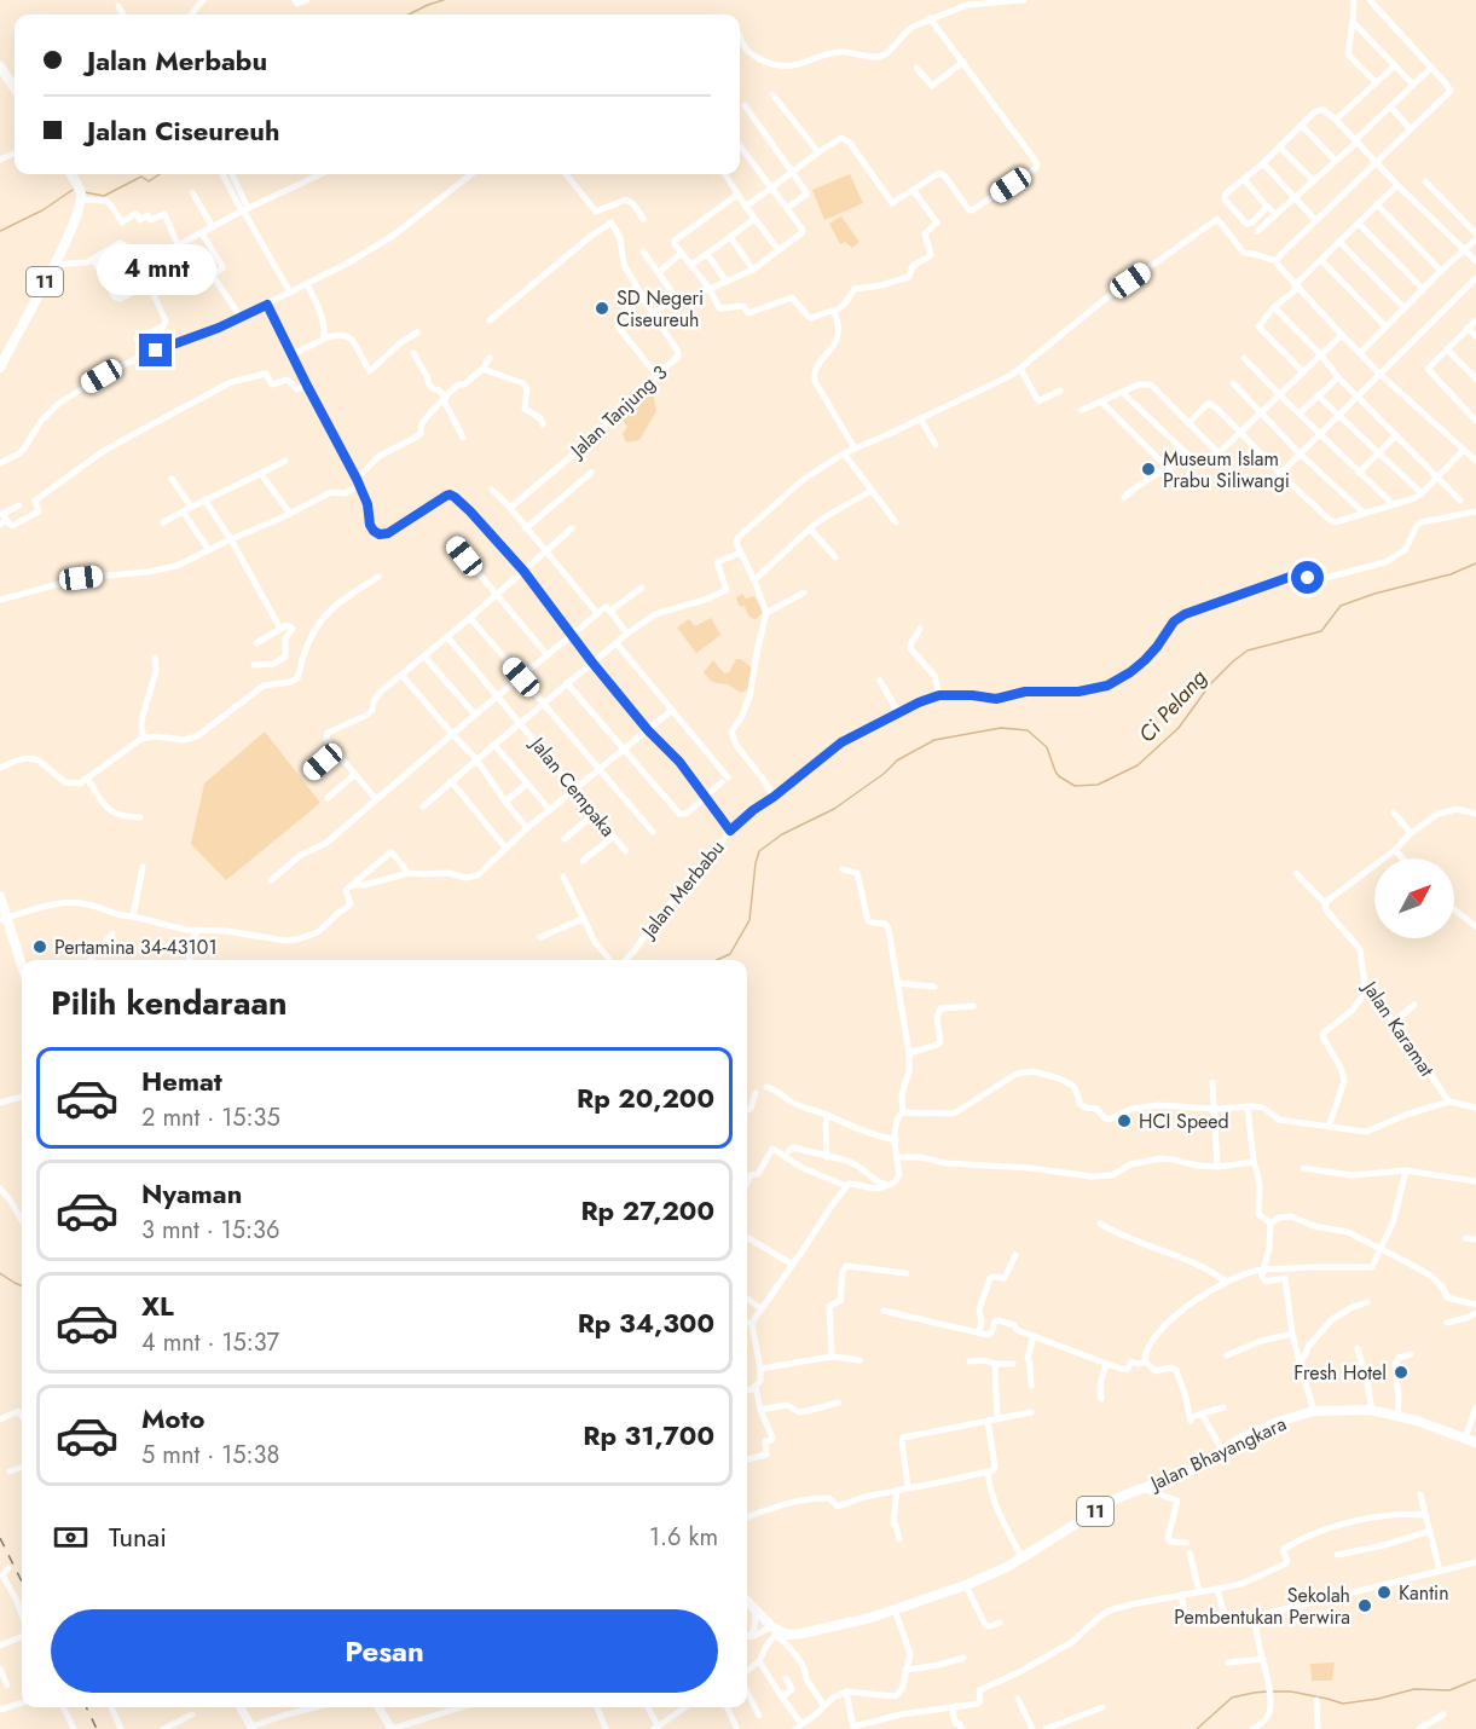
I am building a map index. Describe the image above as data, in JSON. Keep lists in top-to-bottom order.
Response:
{
  "streets": {
    "highway": ["11", "Jalan Bhayangkara"],
    "street": [
      "Jalan Tanjung 3",
      "Jalan Cempaka",
      "Jalan Merbabu",
      "Jalan Karamat"
    ]
  },
  "water": ["Ci Pelang"],
  "places": [
    "SD Negeri Ciseureuh",
    "Museum Islam Prabu Siliwangi",
    "Pertamina 34-43101",
    "HCI Speed",
    "Fresh Hotel",
    "Kantin",
    "Sekolah Pembentukan Perwira"
  ],
  "north": "top right",
  "page": {
    "banner": ["Jalan Merbabu", "Jalan Ciseureuh"],
    "bubble": "4 mnt",
    "heading": "Pilih kendaraan",
    "list": [
      {
        "name": "Hemat",
        "note": "2 mnt · 15:35",
        "value": "Rp 20,200"
      },
      {
        "name": "Nyaman",
        "note": "3 mnt · 15:36",
        "value": "Rp 27,200"
      },
      {
        "name": "XL",
        "note": "4 mnt · 15:37",
        "value": "Rp 34,300"
      },
      {
        "name": "Moto",
        "note": "5 mnt · 15:38",
        "value": "Rp 31,700"
      }
    ],
    "pay": ["Tunai", "1.6 km"],
    "buttons": "Pesan"
  }
}
